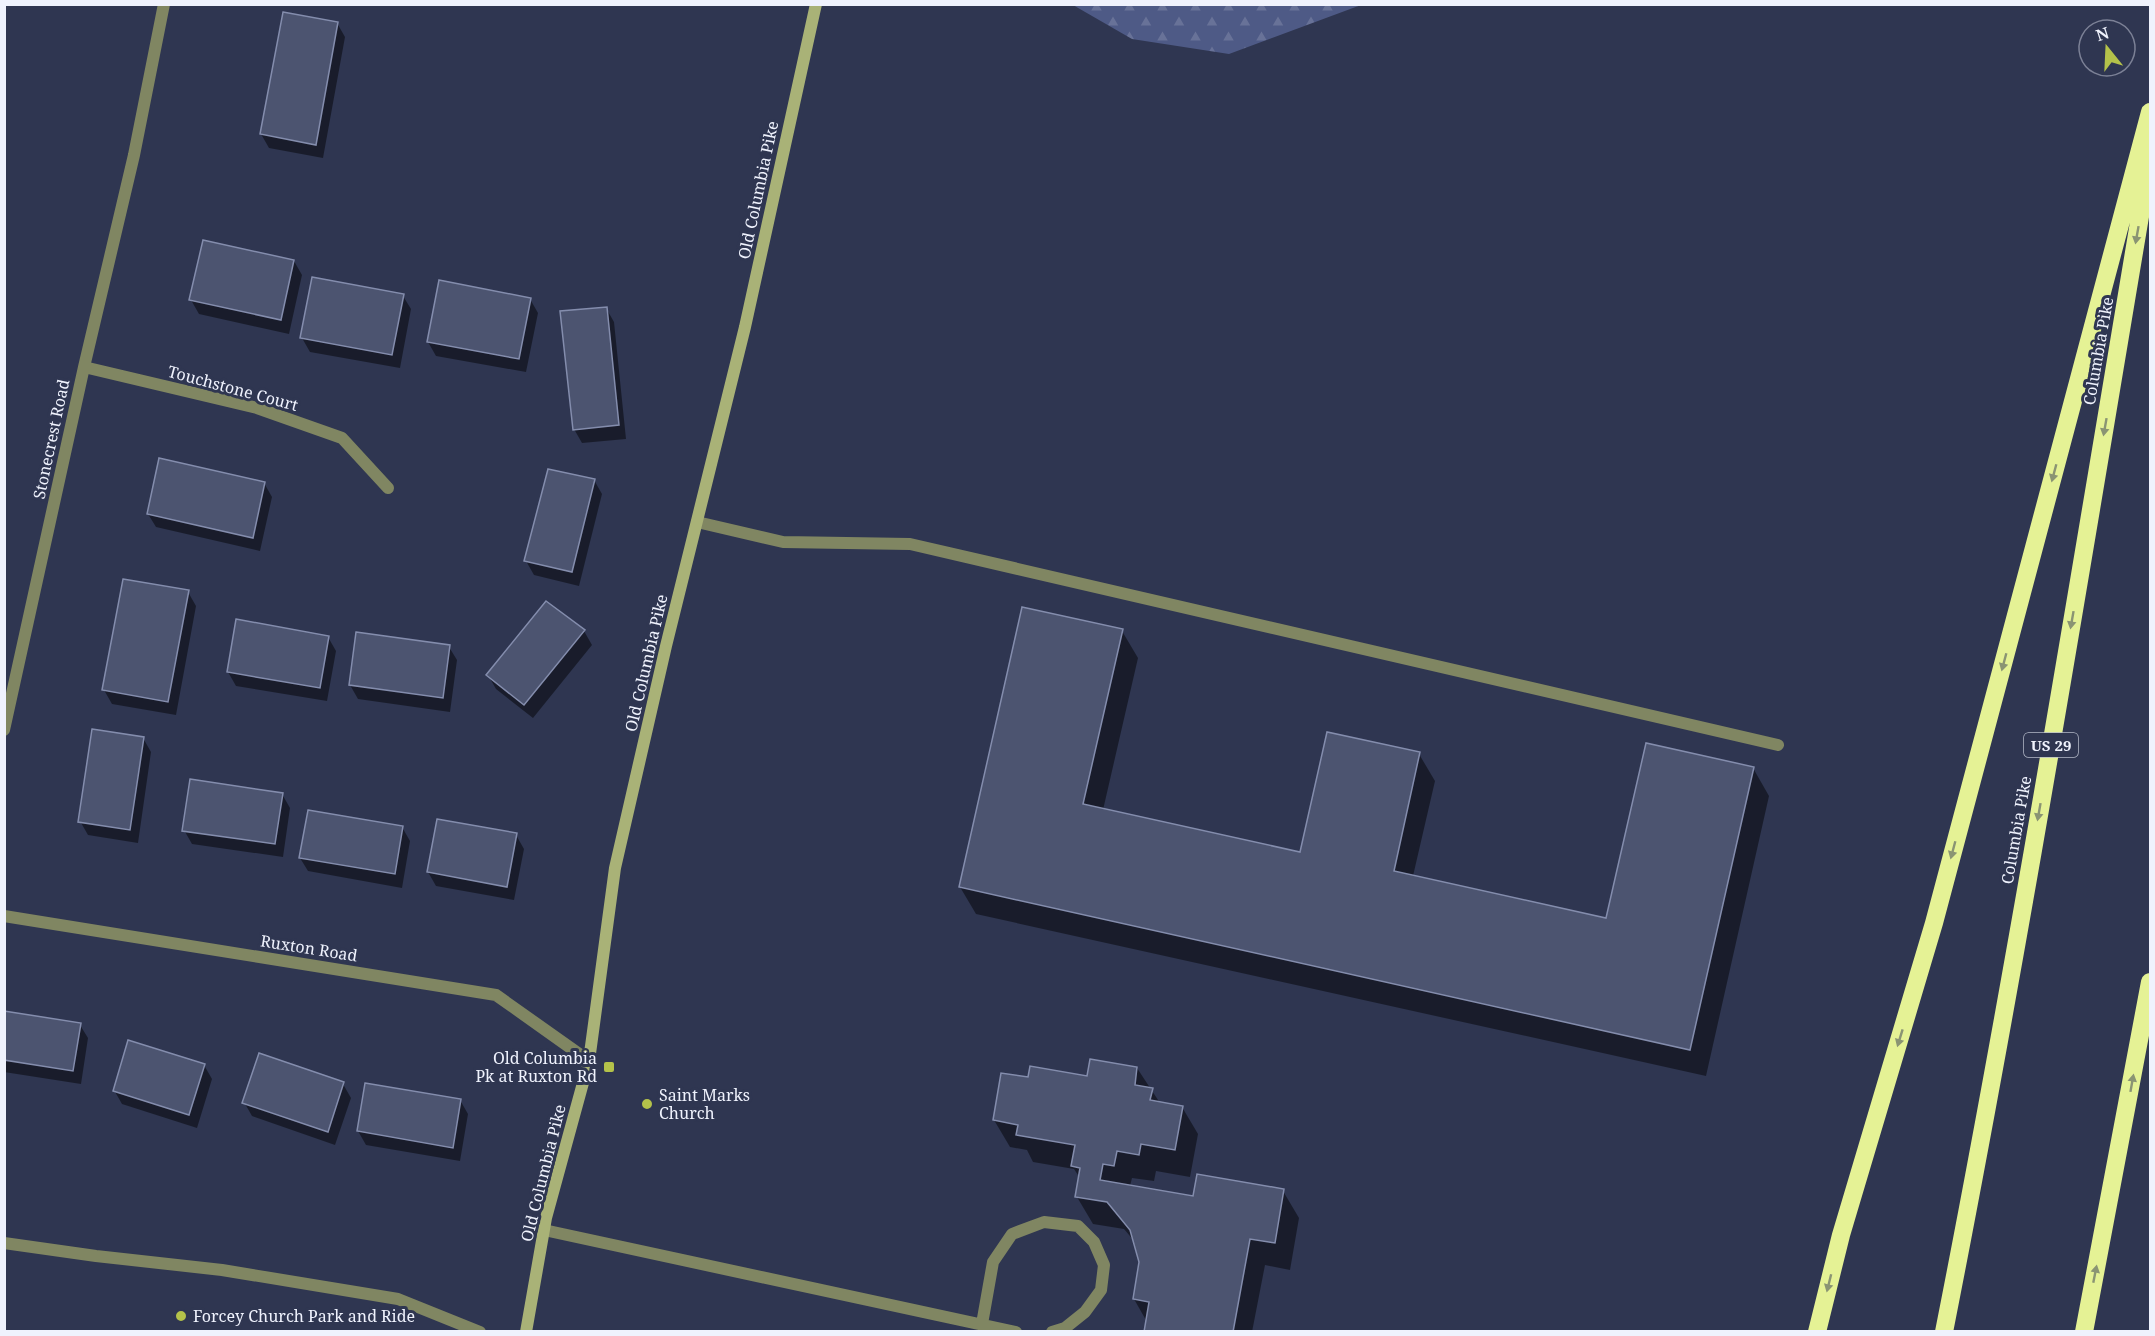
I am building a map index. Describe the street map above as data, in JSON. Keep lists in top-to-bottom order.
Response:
{
  "streets": {
    "highway": ["Columbia Pike", "US 29"],
    "main road": ["Old Columbia Pike"],
    "street": ["Touchstone Court", "Stonecrest Road", "Ruxton Road"]
  },
  "crossings": [
    ["Old Columbia Pike", "Ruxton Road"],
    ["Touchstone Court", "Stonecrest Road"]
  ],
  "places": {
    "transit": ["Old Columbia Pk at Ruxton Rd"],
    "other": ["Saint Marks Church", "Forcey Church Park and Ride"]
  },
  "north": "top"
}
